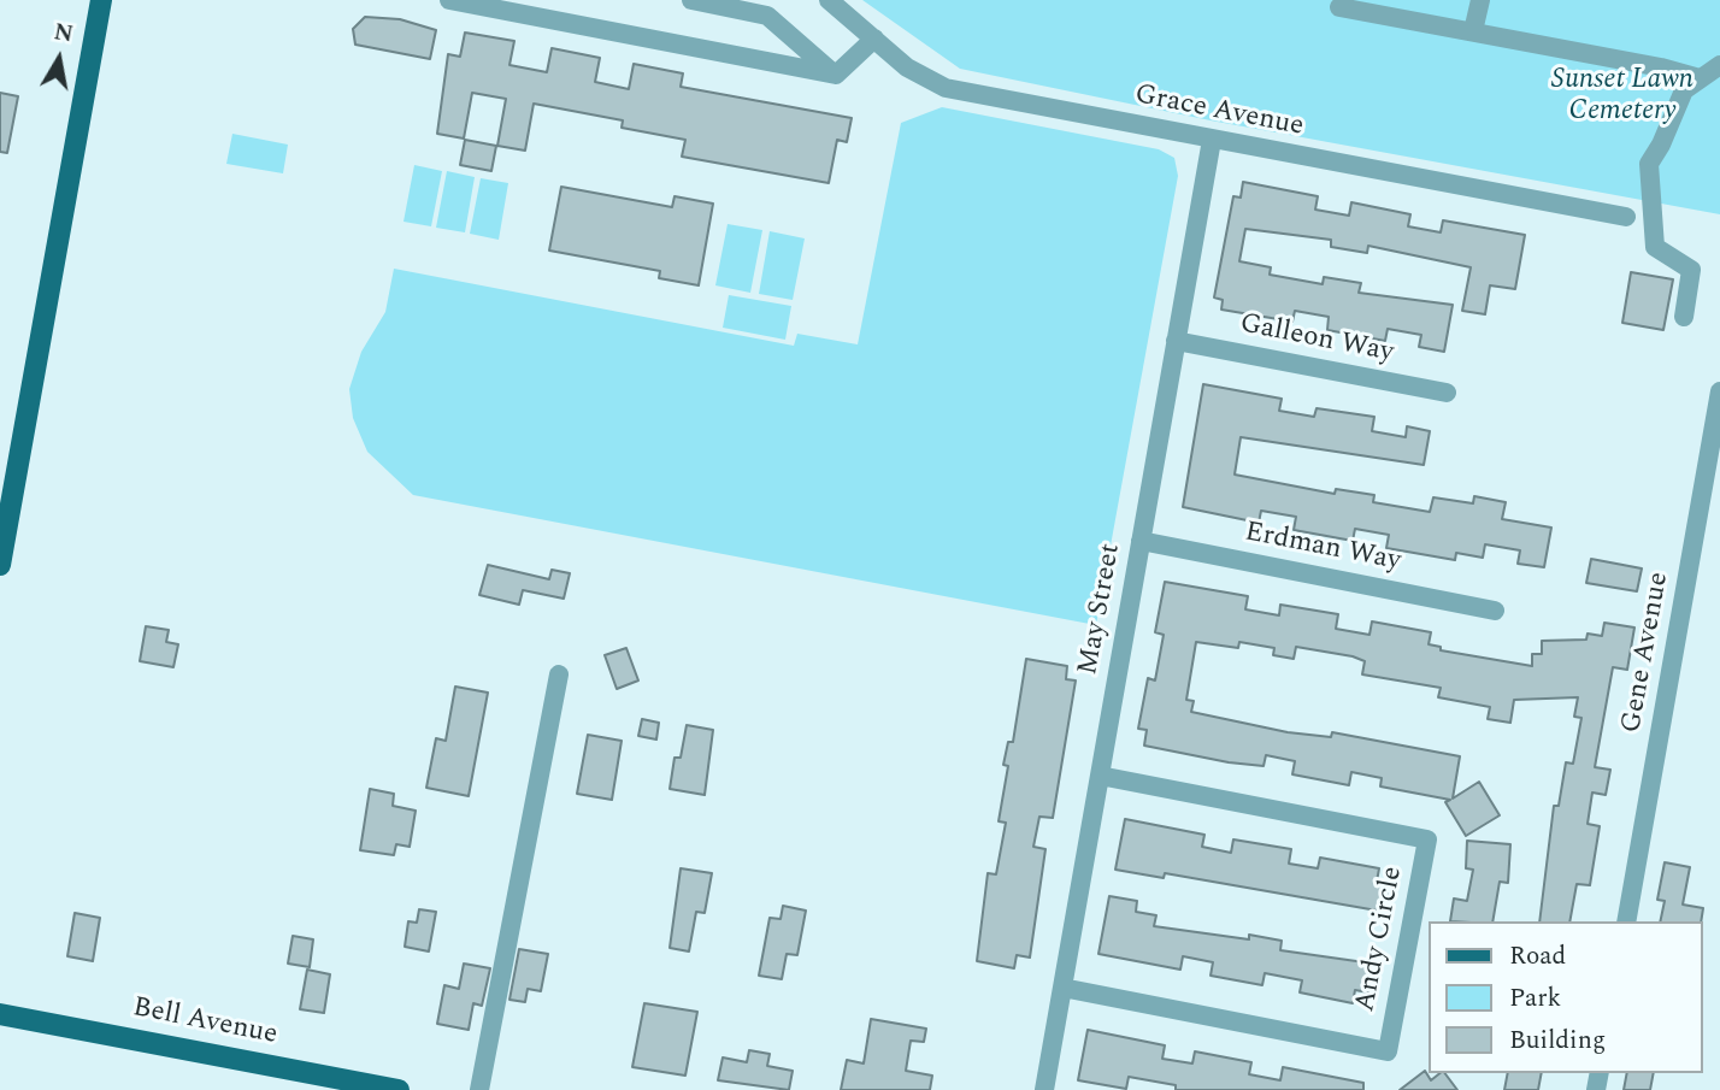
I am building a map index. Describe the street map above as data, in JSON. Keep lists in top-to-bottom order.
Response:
{
  "streets": {
    "main road": ["Bell Avenue"],
    "street": [
      "Grace Avenue",
      "Galleon Way",
      "Erdman Way",
      "May Street",
      "Gene Avenue",
      "Andy Circle"
    ]
  },
  "crossings": [
    ["Grace Avenue", "May Street"],
    ["Galleon Way", "May Street"],
    ["Erdman Way", "May Street"],
    ["May Street", "Andy Circle"]
  ],
  "parks": ["Sunset Lawn Cemetery"],
  "legend": ["Road", "Park", "Building"],
  "north": "top"
}
